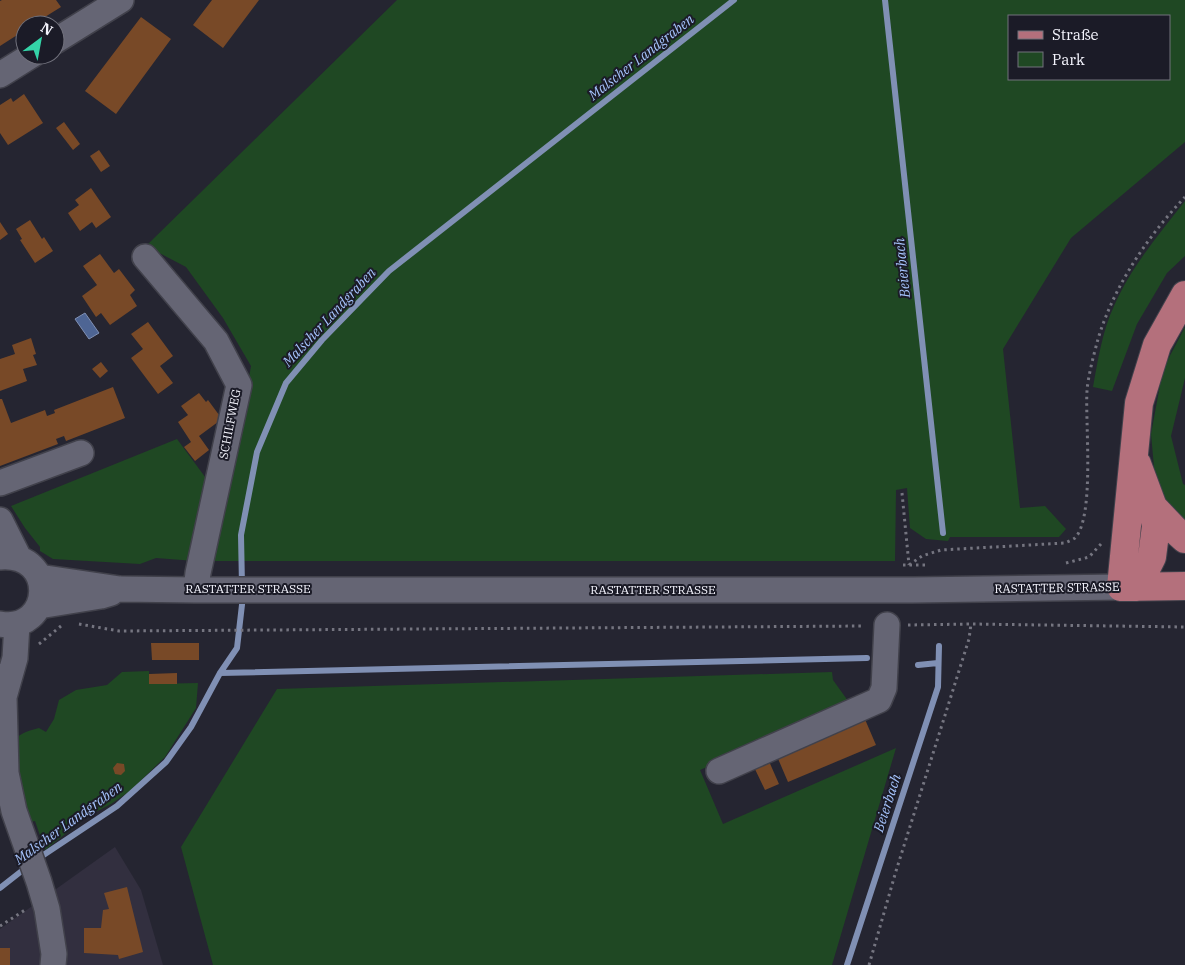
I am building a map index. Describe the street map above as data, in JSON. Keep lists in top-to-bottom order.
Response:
{
  "streets": {
    "main road": ["RASTATTER STRASSE"],
    "street": ["SCHILFWEG"]
  },
  "crossings": [
    ["SCHILFWEG", "RASTATTER STRASSE"]
  ],
  "water": ["Malscher Landgraben", "Beierbach"],
  "legend": ["Straße", "Park"],
  "north": "top right"
}
